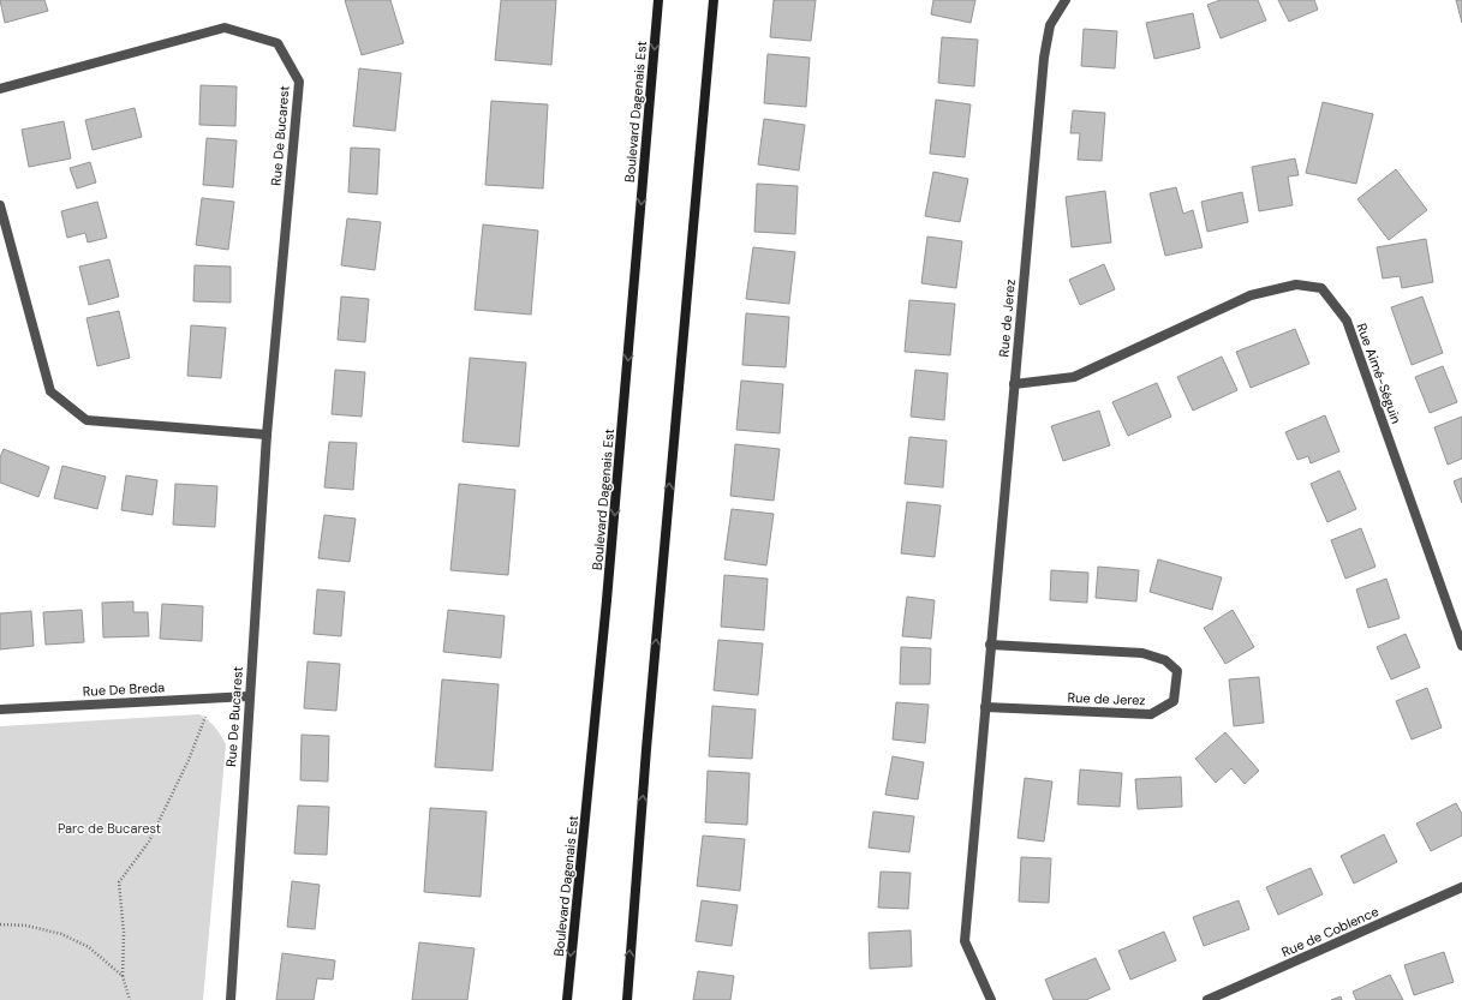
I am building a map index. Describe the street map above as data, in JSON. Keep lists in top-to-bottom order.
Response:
{
  "streets": {
    "main road": ["Boulevard Dagenais Est"],
    "street": [
      "Rue De Bucarest",
      "Rue de Jerez",
      "Rue Aimé-Séguin",
      "Rue De Breda",
      "Rue de Coblence"
    ]
  },
  "crossings": [
    ["Rue De Bucarest", "Rue De Breda"],
    ["Rue de Jerez", "Rue Aimé-Séguin"]
  ],
  "parks": ["Parc de Bucarest"]
}
